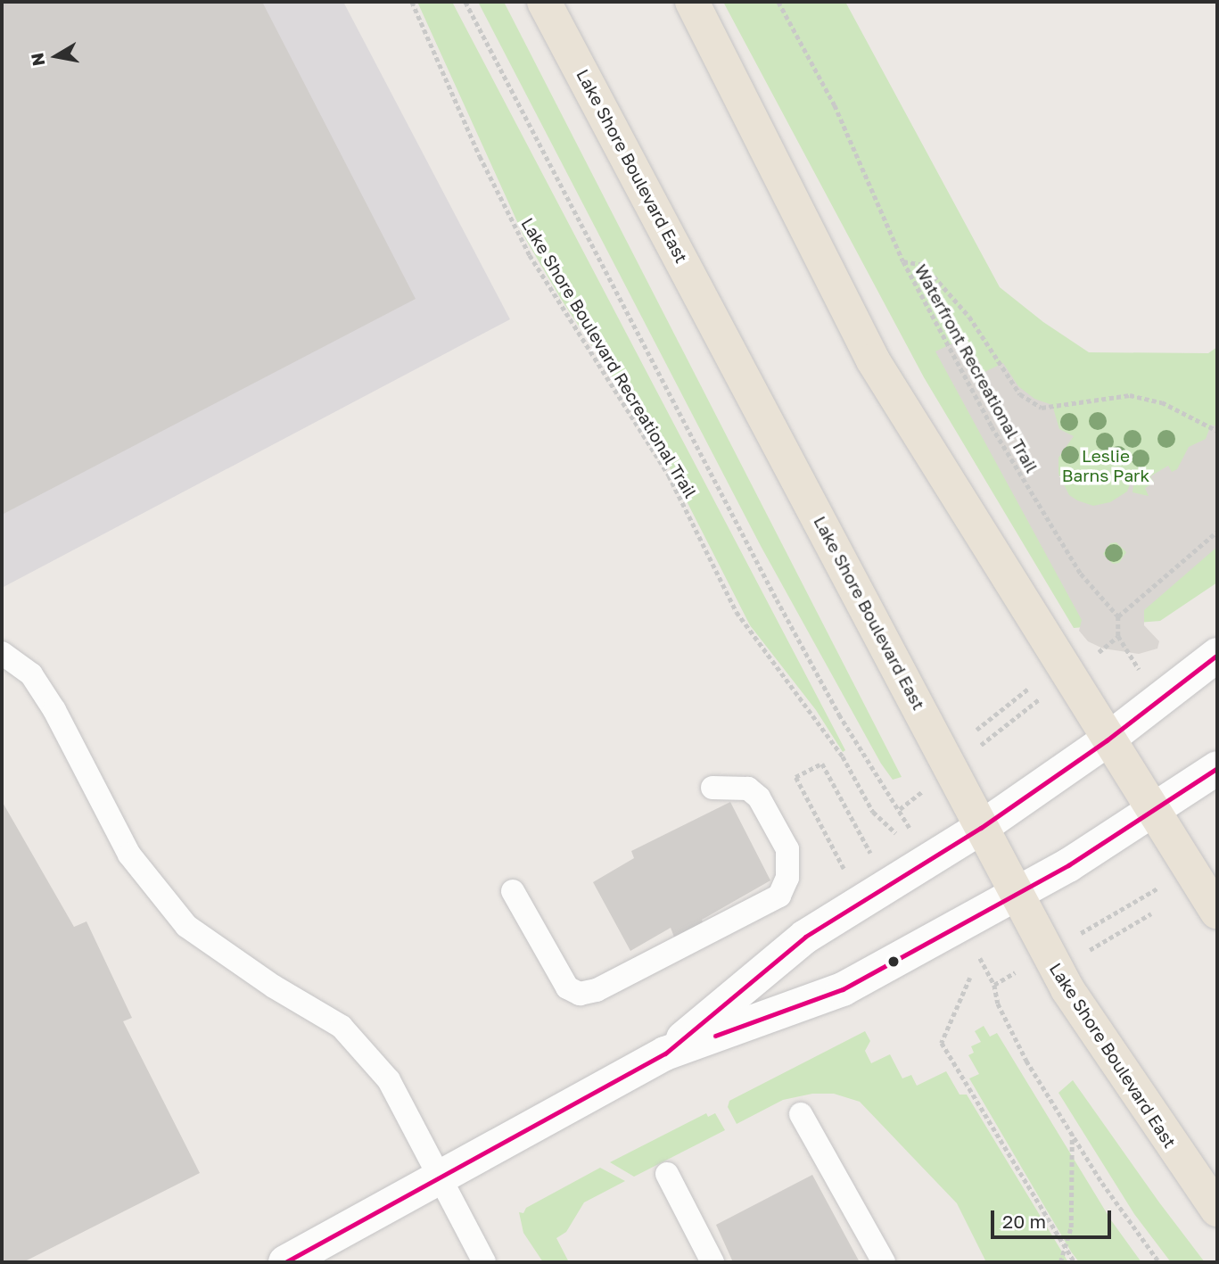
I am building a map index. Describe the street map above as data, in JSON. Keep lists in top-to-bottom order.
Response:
{
  "streets": {
    "highway": ["Lake Shore Boulevard East"],
    "path": ["Lake Shore Boulevard Recreational Trail", "Waterfront Recreational Trail"]
  },
  "parks": ["Leslie Barns Park"],
  "scale_bar": "20 m",
  "north": "left"
}
